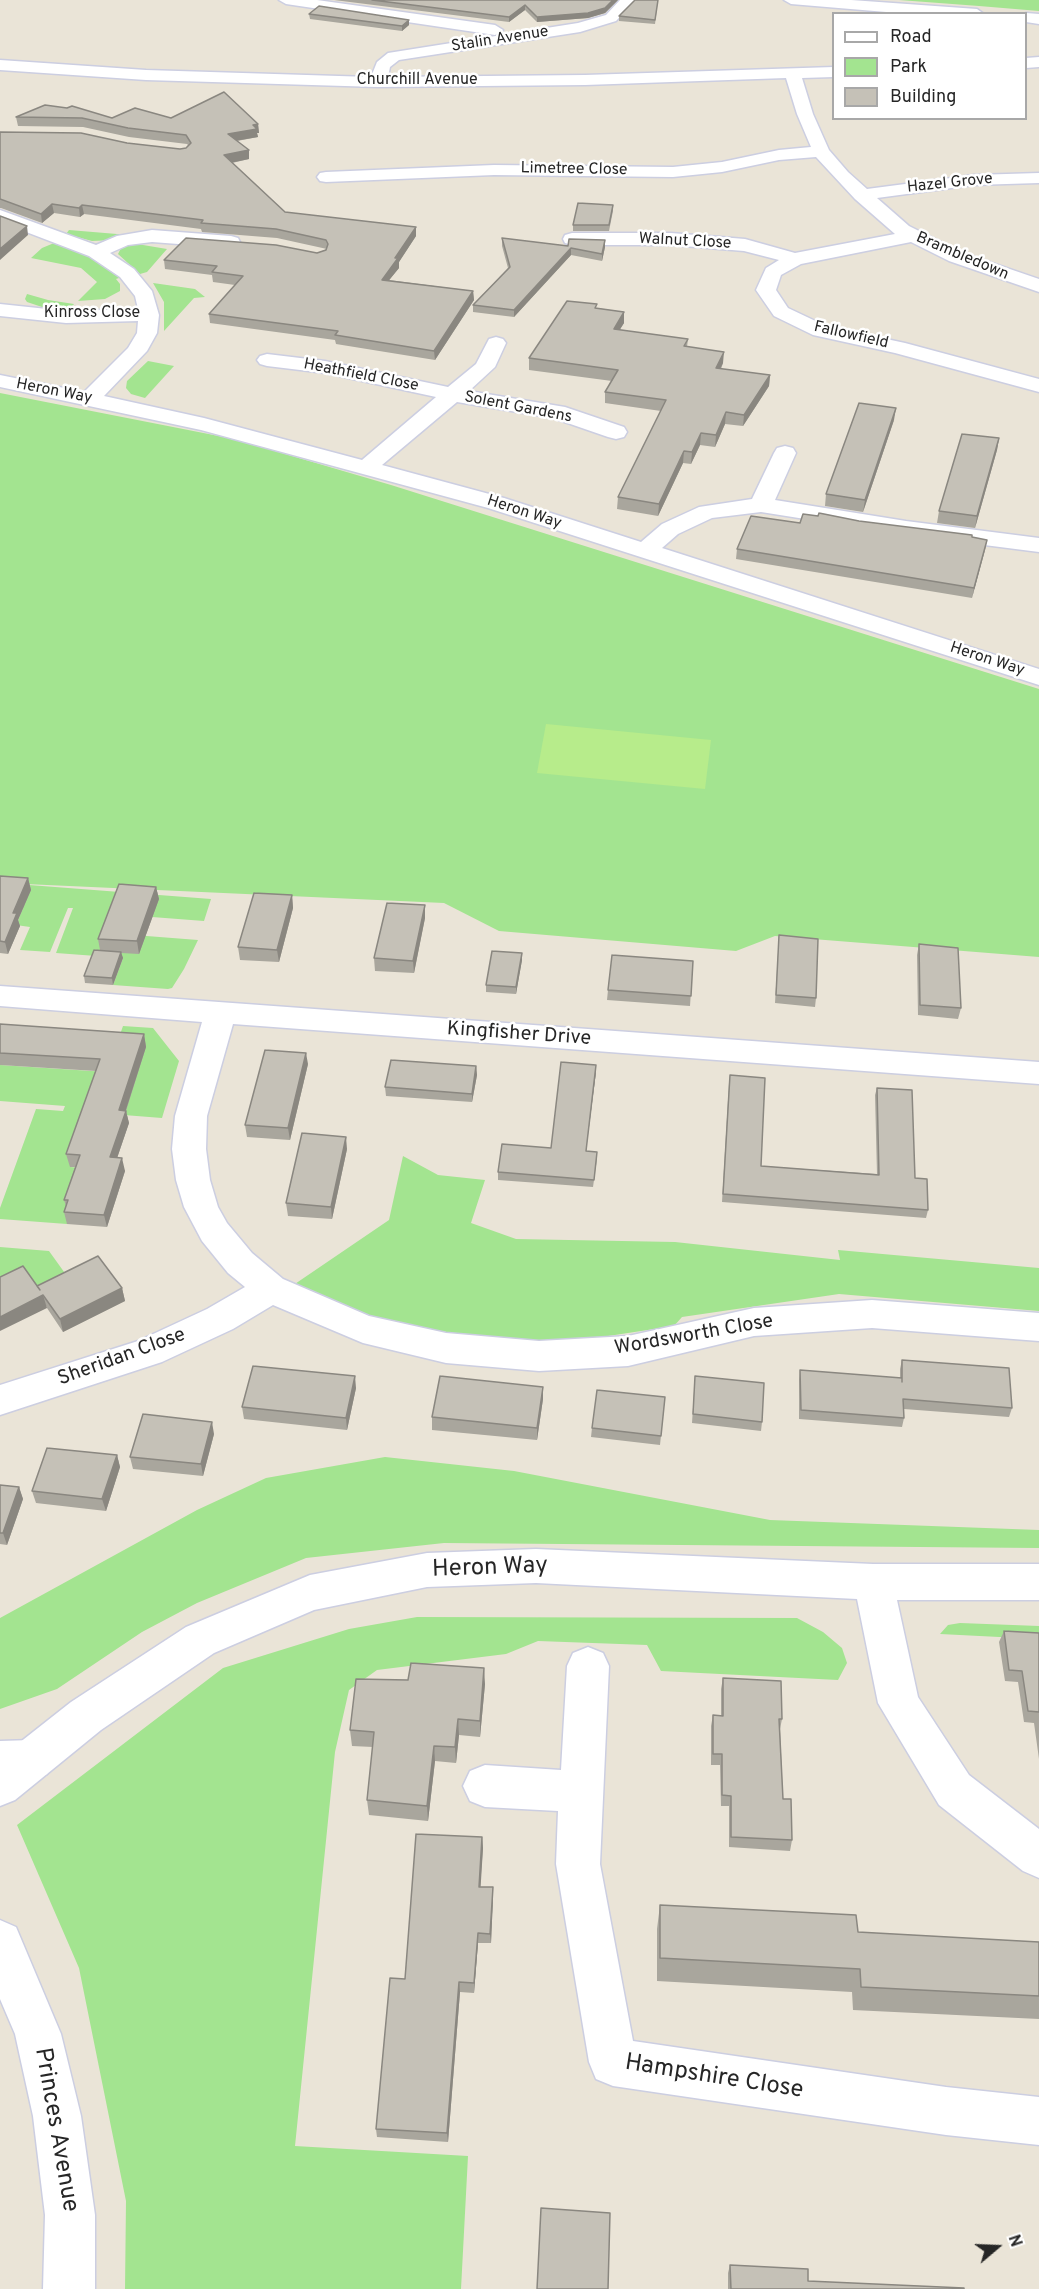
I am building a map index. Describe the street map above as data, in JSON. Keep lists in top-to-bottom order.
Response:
{
  "streets": {
    "street": [
      "Stalin Avenue",
      "Churchill Avenue",
      "Limetree Close",
      "Hazel Grove",
      "Walnut Close",
      "Brambledown",
      "Kinross Close",
      "Fallowfield",
      "Heathfield Close",
      "Heron Way",
      "Solent Gardens",
      "Kingfisher Drive",
      "Wordsworth Close",
      "Sheridan Close",
      "Hampshire Close",
      "Princes Avenue"
    ]
  },
  "crossings": [
    ["Stalin Avenue", "Churchill Avenue"],
    ["Churchill Avenue", "Brambledown"],
    ["Limetree Close", "Brambledown"],
    ["Hazel Grove", "Brambledown"],
    ["Walnut Close", "Fallowfield"],
    ["Brambledown", "Fallowfield"],
    ["Heathfield Close", "Heron Way"],
    ["Heathfield Close", "Solent Gardens"],
    ["Kingfisher Drive", "Wordsworth Close"],
    ["Wordsworth Close", "Sheridan Close"]
  ],
  "legend": ["Road", "Park", "Building"],
  "north": "right"
}
